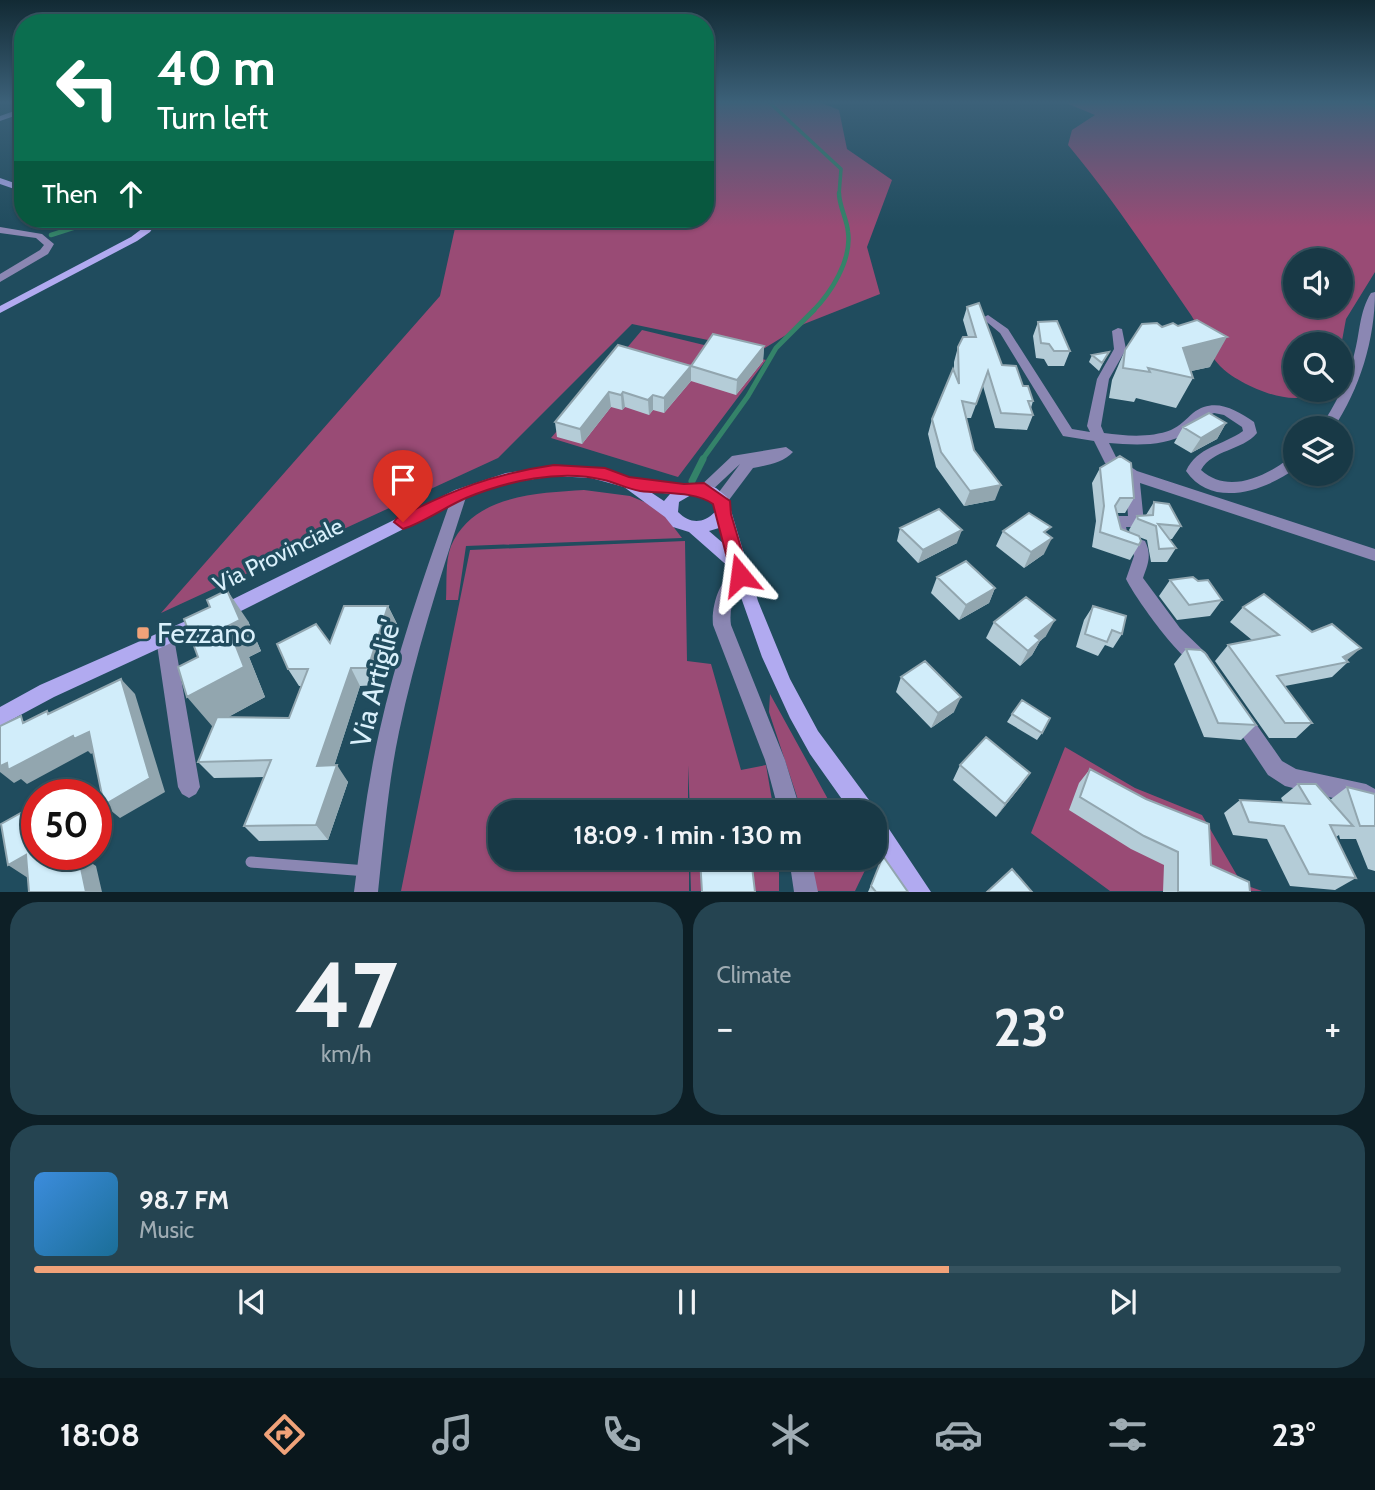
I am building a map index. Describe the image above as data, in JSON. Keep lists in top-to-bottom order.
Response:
{
  "streets": {
    "main road": ["Via Provinciale"],
    "street": ["Via Artiglie'"]
  },
  "crossings": [
    ["Via Provinciale", "Via Artiglie'"]
  ],
  "places": {
    "transit": ["Fezzano"]
  },
  "page": {
    "turn": ["40 m", "Turn left"],
    "then": "Then",
    "limit": "50",
    "trip": "18:09 · 1 min · 130 m",
    "tile": [
      ["47", "km/h"],
      "Climate"
    ],
    "heat": ["−", "23°", "+"],
    "song": ["98.7 FM", "Music"],
    "tabs": ["18:08", "23°"]
  }
}
